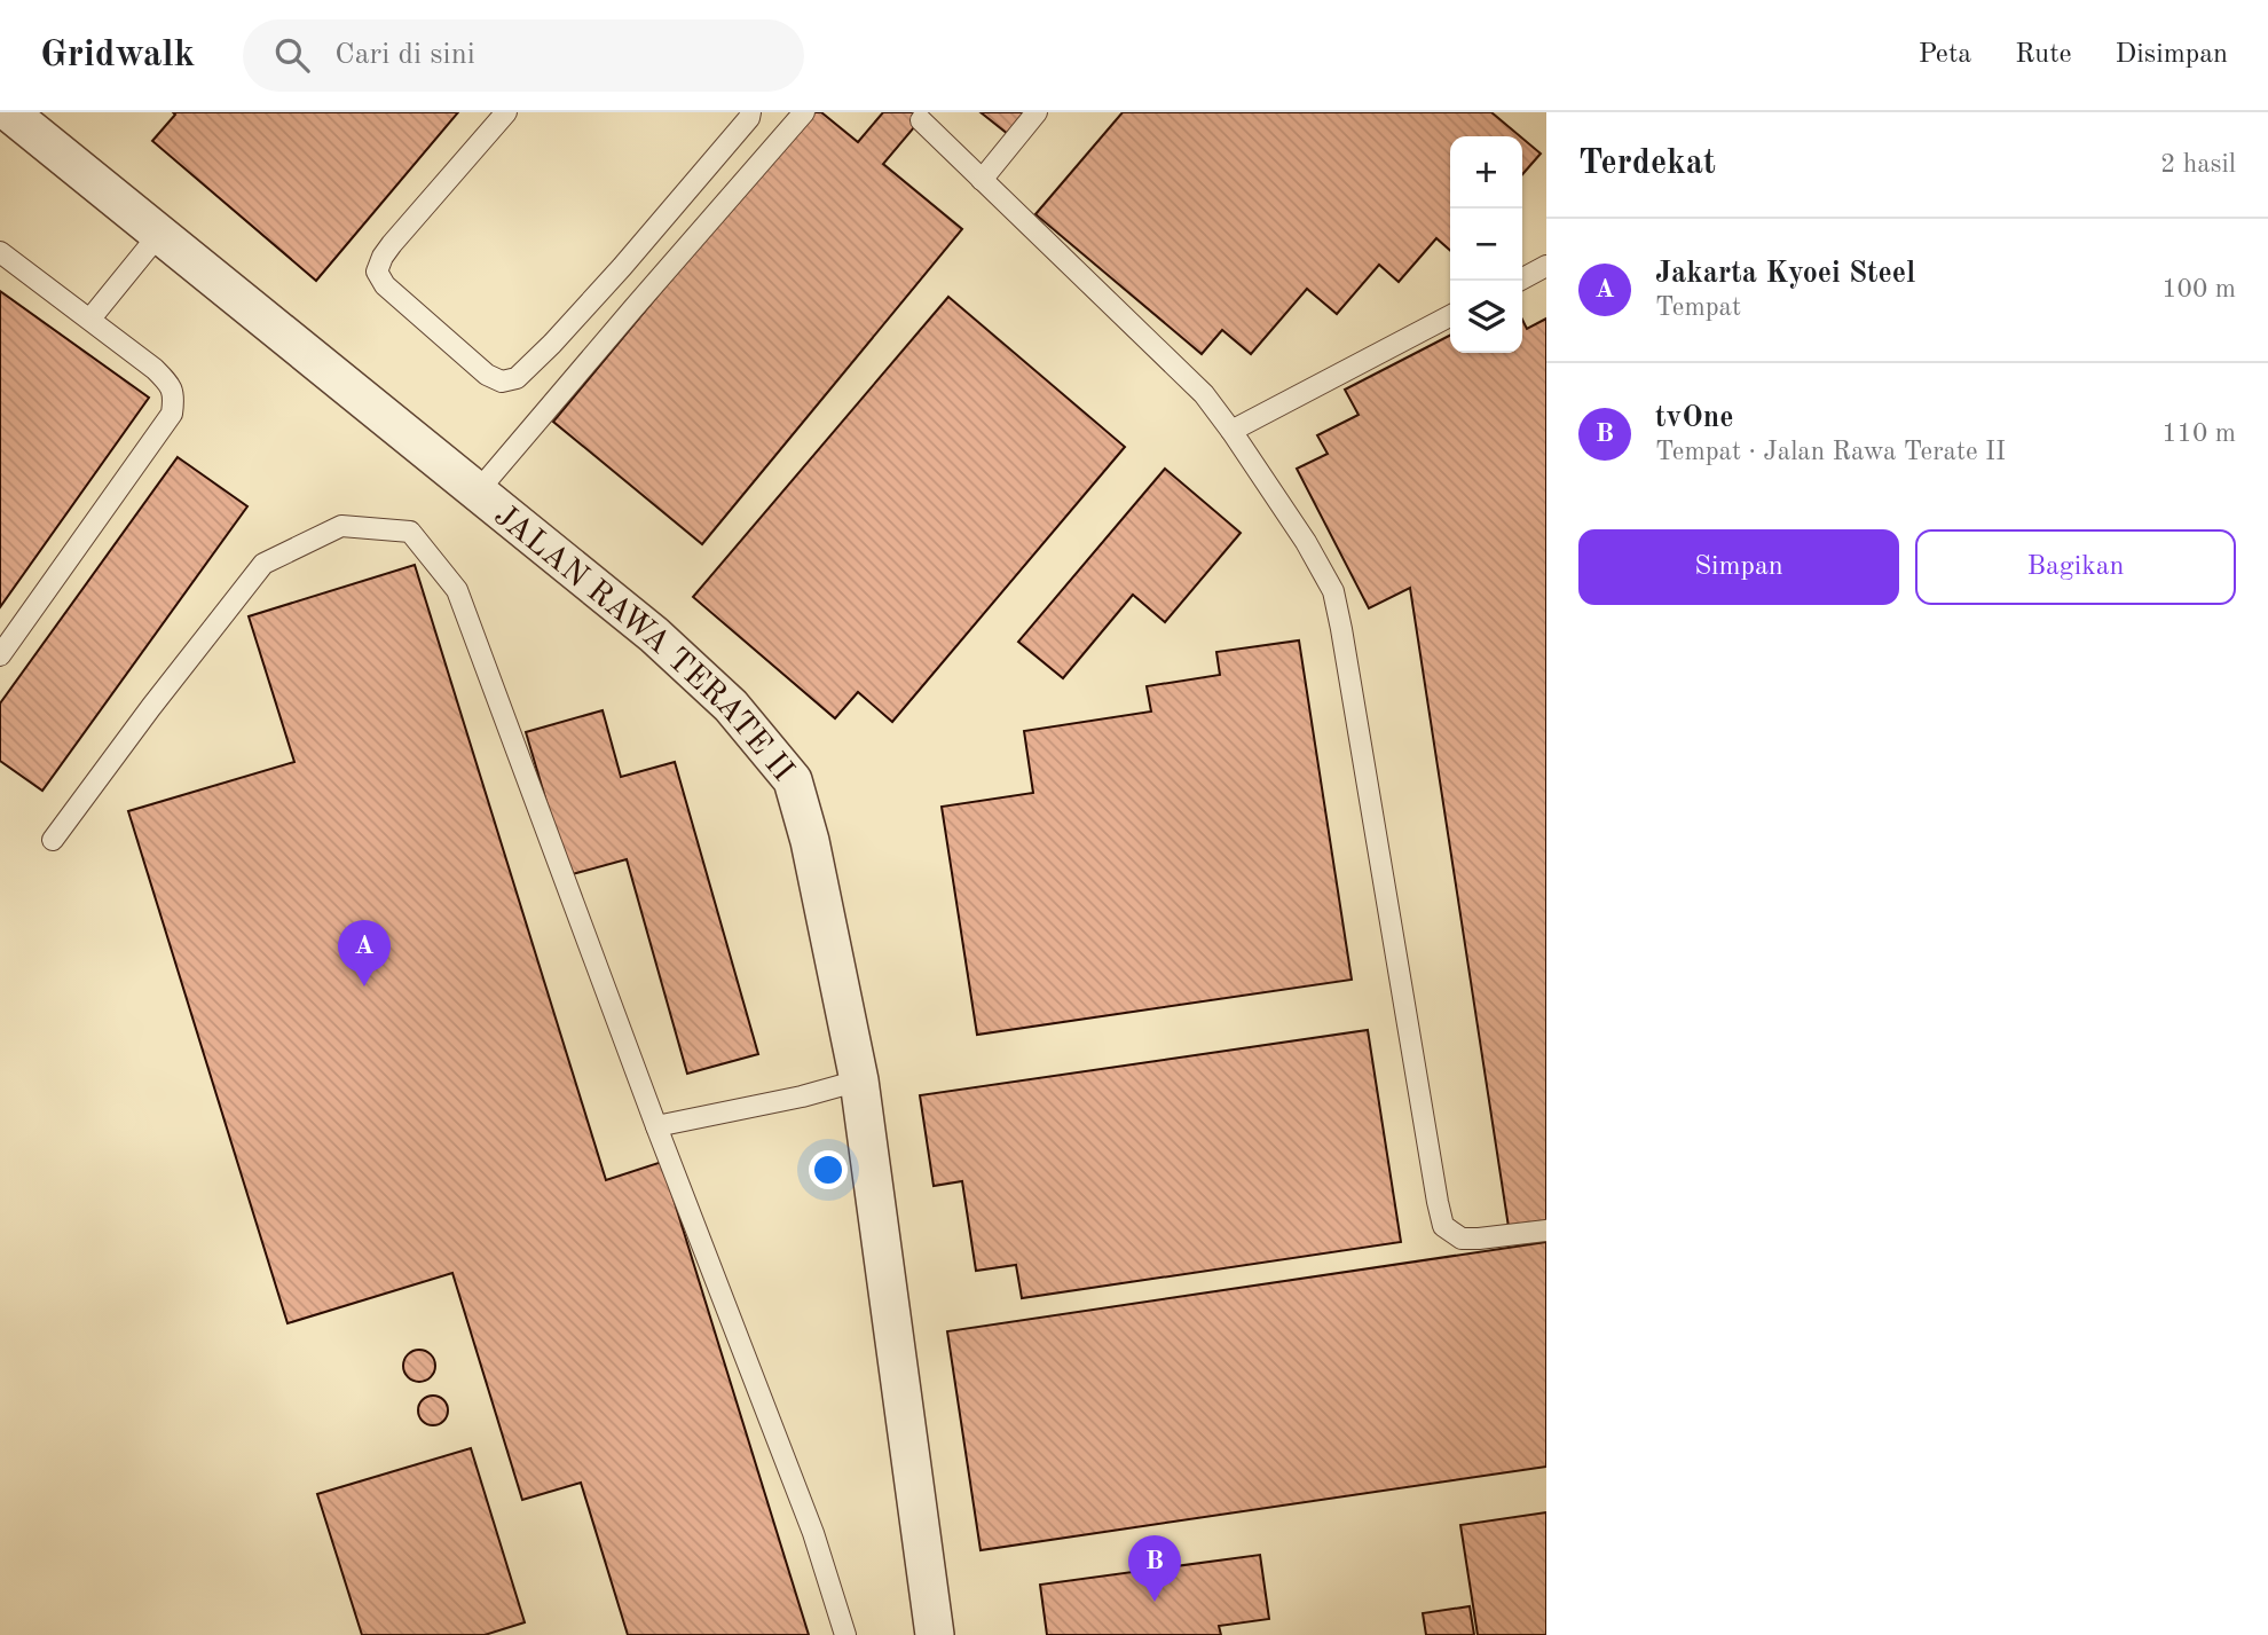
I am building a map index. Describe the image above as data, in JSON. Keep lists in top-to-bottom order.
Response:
{
  "streets": {
    "street": ["JALAN RAWA TERATE II"]
  },
  "page": {
    "header": "Gridwalk",
    "search": "Cari di sini",
    "nav": ["Peta", "Rute", "Disimpan"],
    "heading": ["Terdekat", "2 hasil"],
    "map_buttons": ["+", "−"],
    "list": [
      {
        "mark": "A",
        "name": "Jakarta Kyoei Steel",
        "note": "Tempat",
        "value": "100 m"
      },
      {
        "mark": "B",
        "name": "tvOne",
        "note": "Tempat · Jalan Rawa Terate II",
        "value": "110 m"
      }
    ],
    "buttons": ["Simpan", "Bagikan"],
    "pins": ["A", "B"]
  }
}
